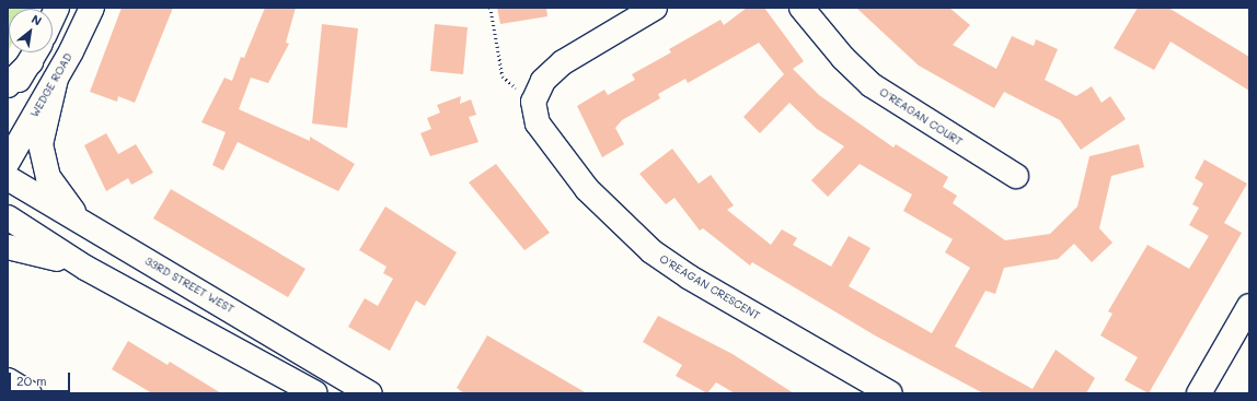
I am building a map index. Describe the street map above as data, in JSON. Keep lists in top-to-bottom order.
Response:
{
  "streets": {
    "street": [
      "WEDGE ROAD",
      "O'REAGAN COURT",
      "33RD STREET WEST",
      "O'REAGAN CRESCENT"
    ]
  },
  "scale_bar": "20 m",
  "north": "top right"
}
